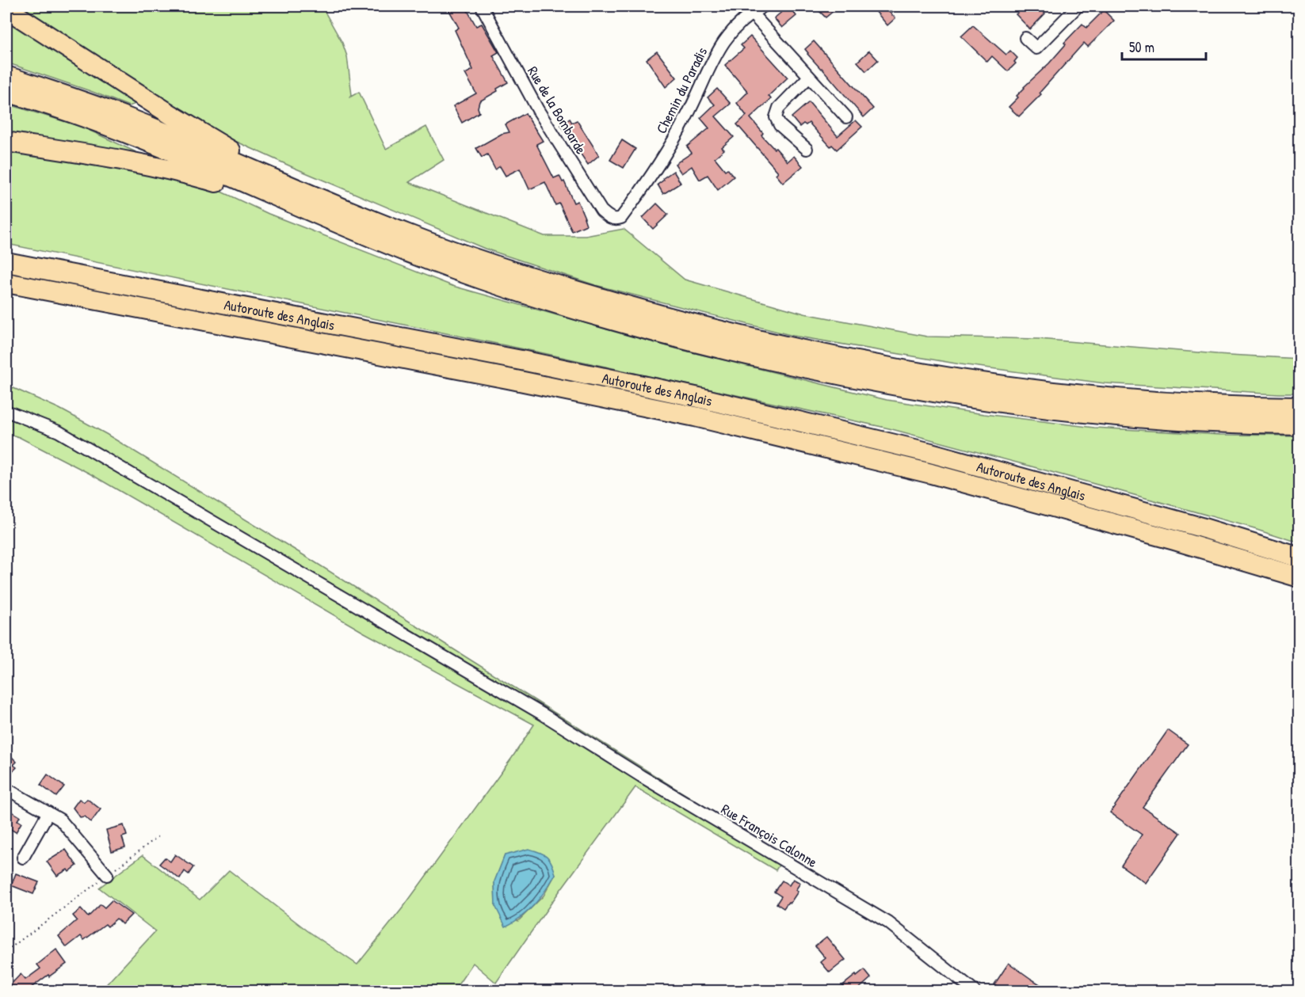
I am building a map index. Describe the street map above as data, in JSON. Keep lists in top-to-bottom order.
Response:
{
  "streets": {
    "highway": ["Autoroute des Anglais"],
    "street": ["Chemin du Paradis", "Rue de la Bombarde", "Rue François Calonne"]
  },
  "crossings": [
    ["Chemin du Paradis", "Rue de la Bombarde"]
  ],
  "scale_bar": "50 m"
}
